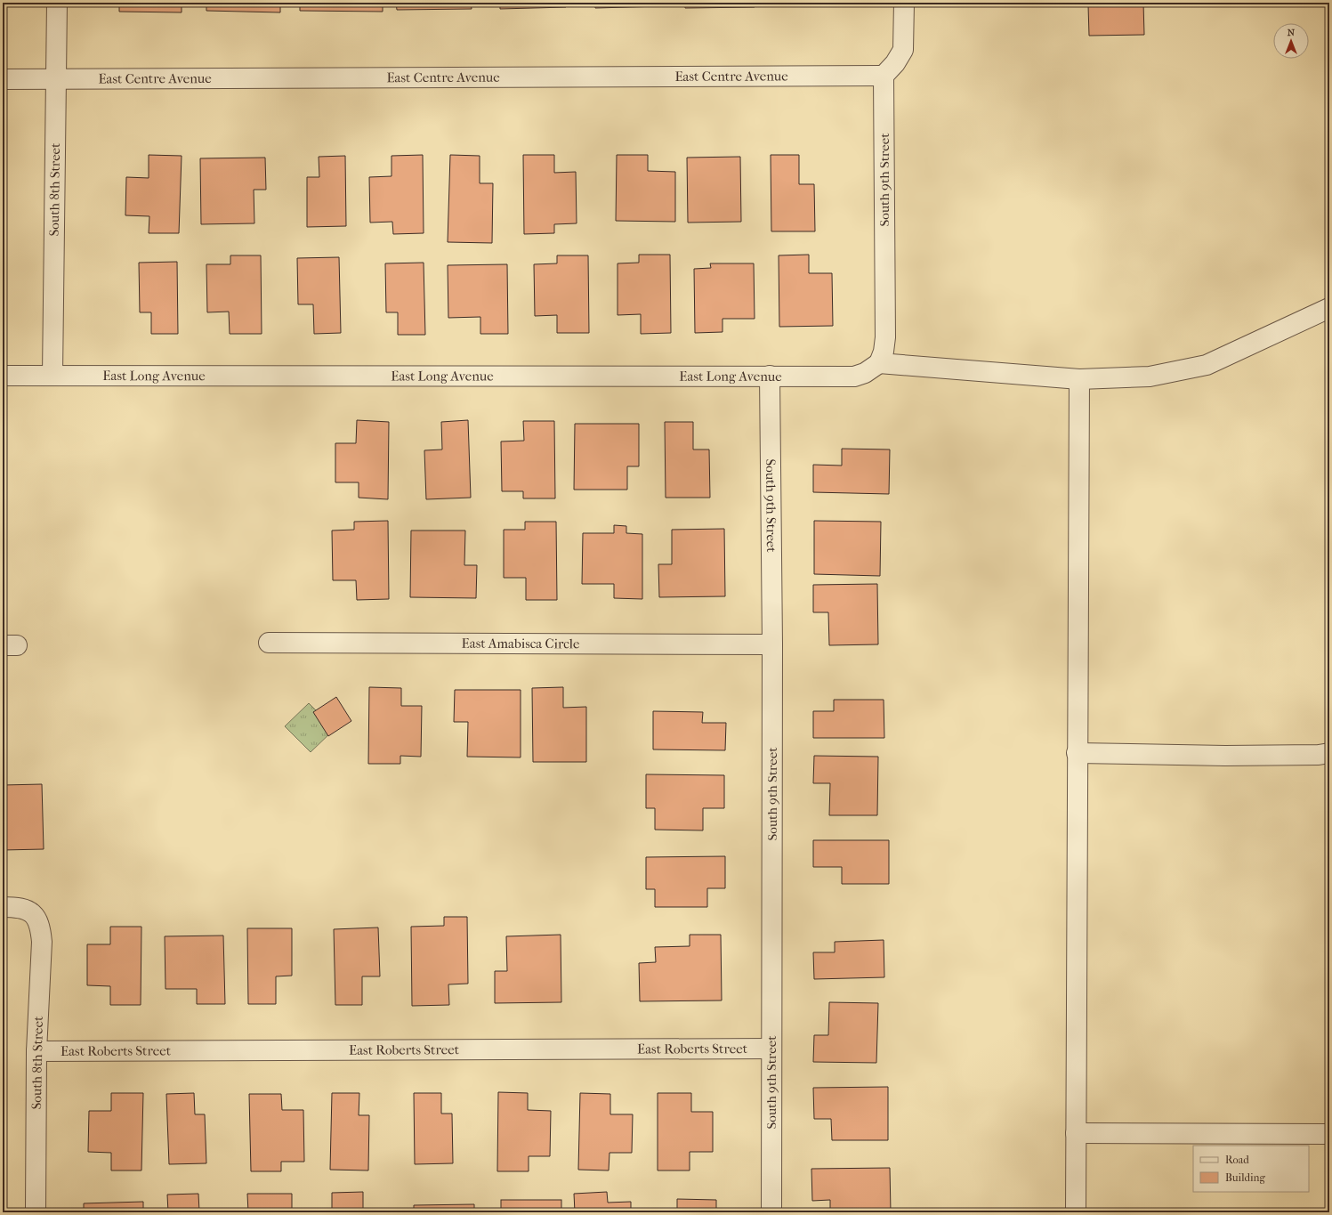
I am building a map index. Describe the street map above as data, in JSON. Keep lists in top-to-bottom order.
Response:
{
  "streets": {
    "street": [
      "East Centre Avenue",
      "South 9th Street",
      "South 8th Street",
      "East Long Avenue",
      "East Amabisca Circle",
      "East Roberts Street"
    ]
  },
  "crossings": [
    ["East Centre Avenue", "South 9th Street"],
    ["East Centre Avenue", "South 8th Street"],
    ["South 9th Street", "East Long Avenue"],
    ["South 9th Street", "East Amabisca Circle"],
    ["South 9th Street", "East Roberts Street"],
    ["South 8th Street", "East Long Avenue"],
    ["South 8th Street", "East Roberts Street"]
  ],
  "legend": ["Road", "Building"],
  "north": "top"
}
